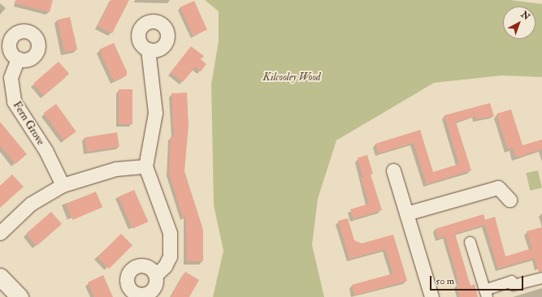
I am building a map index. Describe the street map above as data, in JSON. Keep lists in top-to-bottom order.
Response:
{
  "streets": {
    "street": ["Fern Grove"]
  },
  "parks": ["Kilcooley Wood"],
  "scale_bar": "50 m",
  "north": "top right"
}
